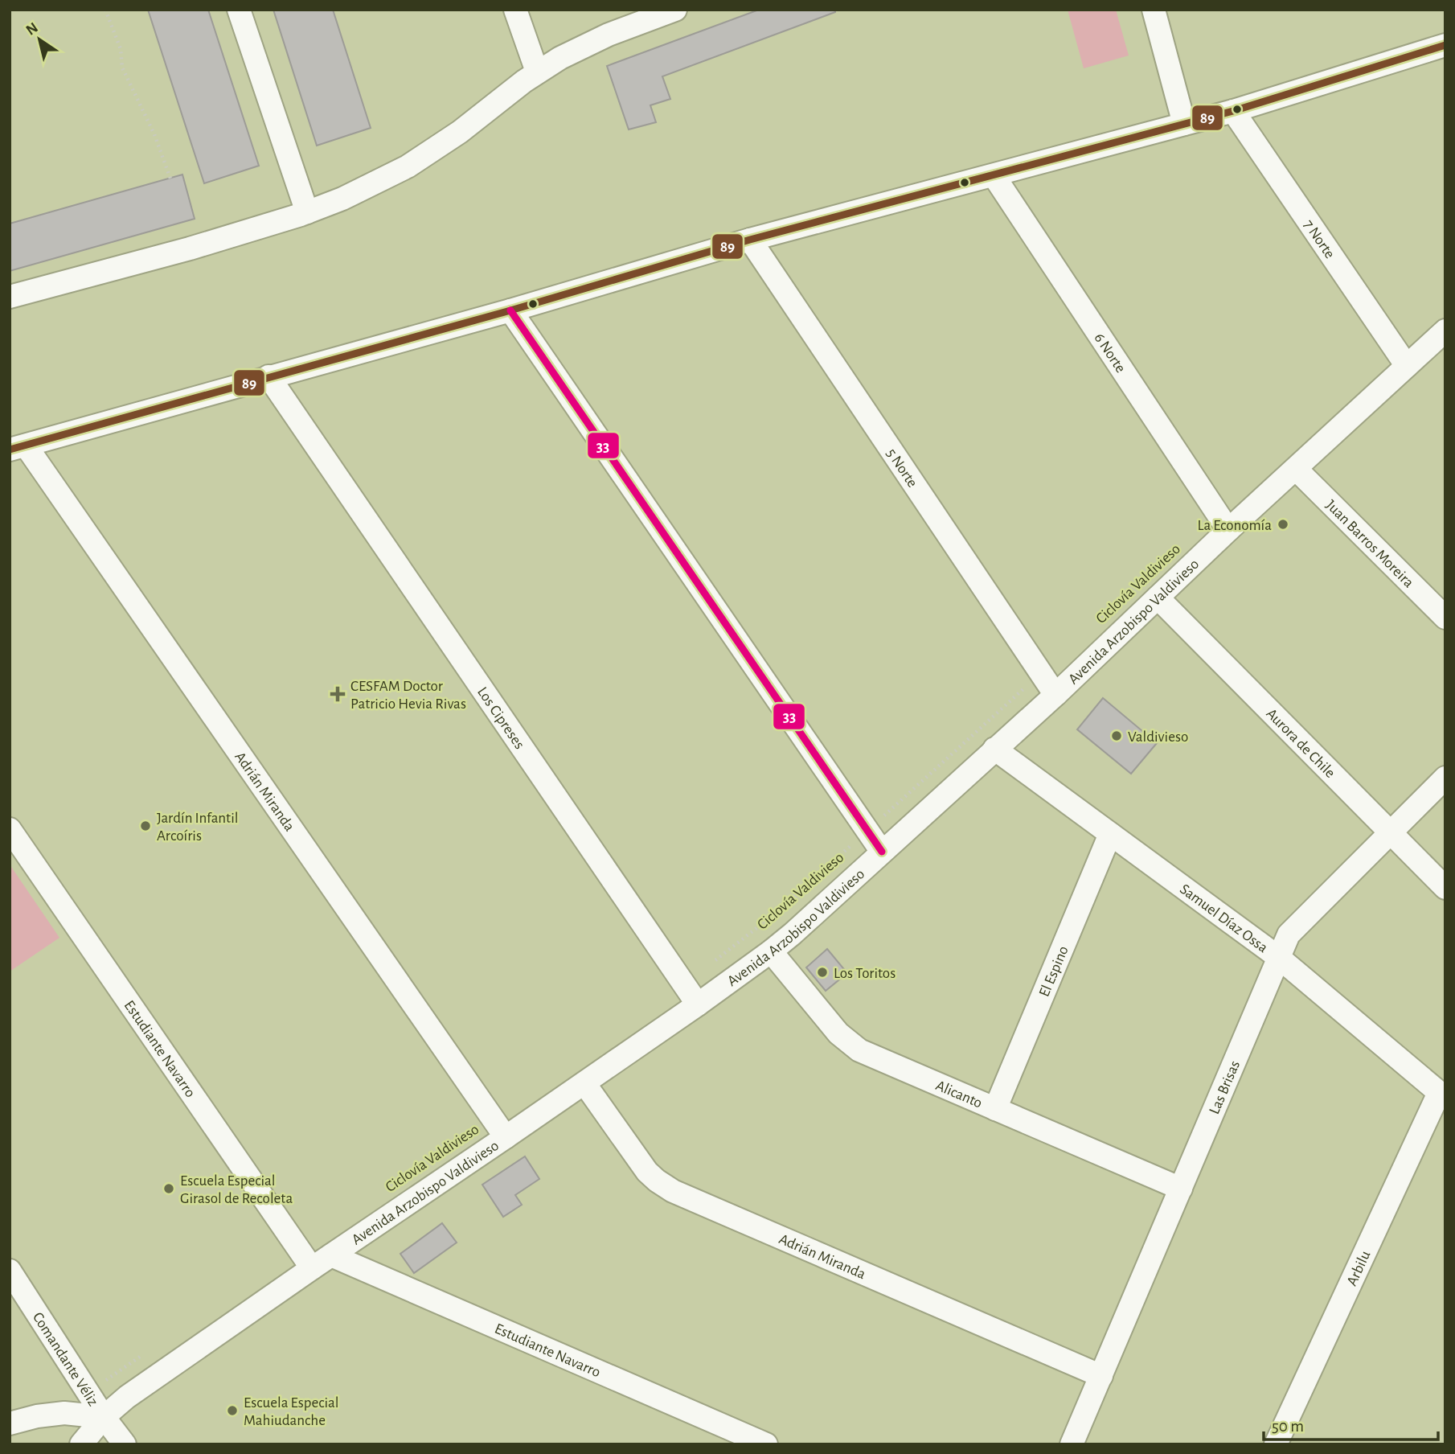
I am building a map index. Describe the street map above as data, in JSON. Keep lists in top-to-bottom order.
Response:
{
  "streets": {
    "street": [
      "7 Norte",
      "6 Norte",
      "5 Norte",
      "Juan Barros Moreira",
      "Avenida Arzobispo Valdivieso",
      "Los Cipreses",
      "Aurora de Chile",
      "Adrián Miranda",
      "Samuel Díaz Ossa",
      "El Espino",
      "Estudiante Navarro",
      "Las Brisas",
      "Alicanto",
      "Arbilu",
      "Comandante Véliz"
    ],
    "path": ["Ciclovía Valdivieso"]
  },
  "crossings": [
    ["7 Norte", "Avenida Arzobispo Valdivieso"],
    ["6 Norte", "Avenida Arzobispo Valdivieso"],
    ["5 Norte", "Ciclovía Valdivieso"],
    ["5 Norte", "Avenida Arzobispo Valdivieso"],
    ["Juan Barros Moreira", "Avenida Arzobispo Valdivieso"],
    ["Ciclovía Valdivieso", "Los Cipreses"],
    ["Avenida Arzobispo Valdivieso", "Los Cipreses"],
    ["Avenida Arzobispo Valdivieso", "Aurora de Chile"],
    ["Avenida Arzobispo Valdivieso", "Adrián Miranda"],
    ["Avenida Arzobispo Valdivieso", "Samuel Díaz Ossa"],
    ["Avenida Arzobispo Valdivieso", "Estudiante Navarro"],
    ["Avenida Arzobispo Valdivieso", "Alicanto"],
    ["Avenida Arzobispo Valdivieso", "Comandante Véliz"],
    ["Aurora de Chile", "Las Brisas"],
    ["Adrián Miranda", "Las Brisas"],
    ["Samuel Díaz Ossa", "El Espino"],
    ["Samuel Díaz Ossa", "Las Brisas"],
    ["Samuel Díaz Ossa", "Arbilu"],
    ["El Espino", "Alicanto"],
    ["Las Brisas", "Alicanto"]
  ],
  "places": {
    "other": [
      "La Economía",
      "Valdivieso",
      "Jardín Infantil Arcoíris",
      "Los Toritos",
      "Escuela Especial Girasol de Recoleta",
      "Escuela Especial Mahiudanche"
    ],
    "health": ["CESFAM Doctor Patricio Hevia Rivas"]
  },
  "lines": ["transit line 89", "transit line 33"],
  "scale_bar": "50 m",
  "north": "top left"
}
